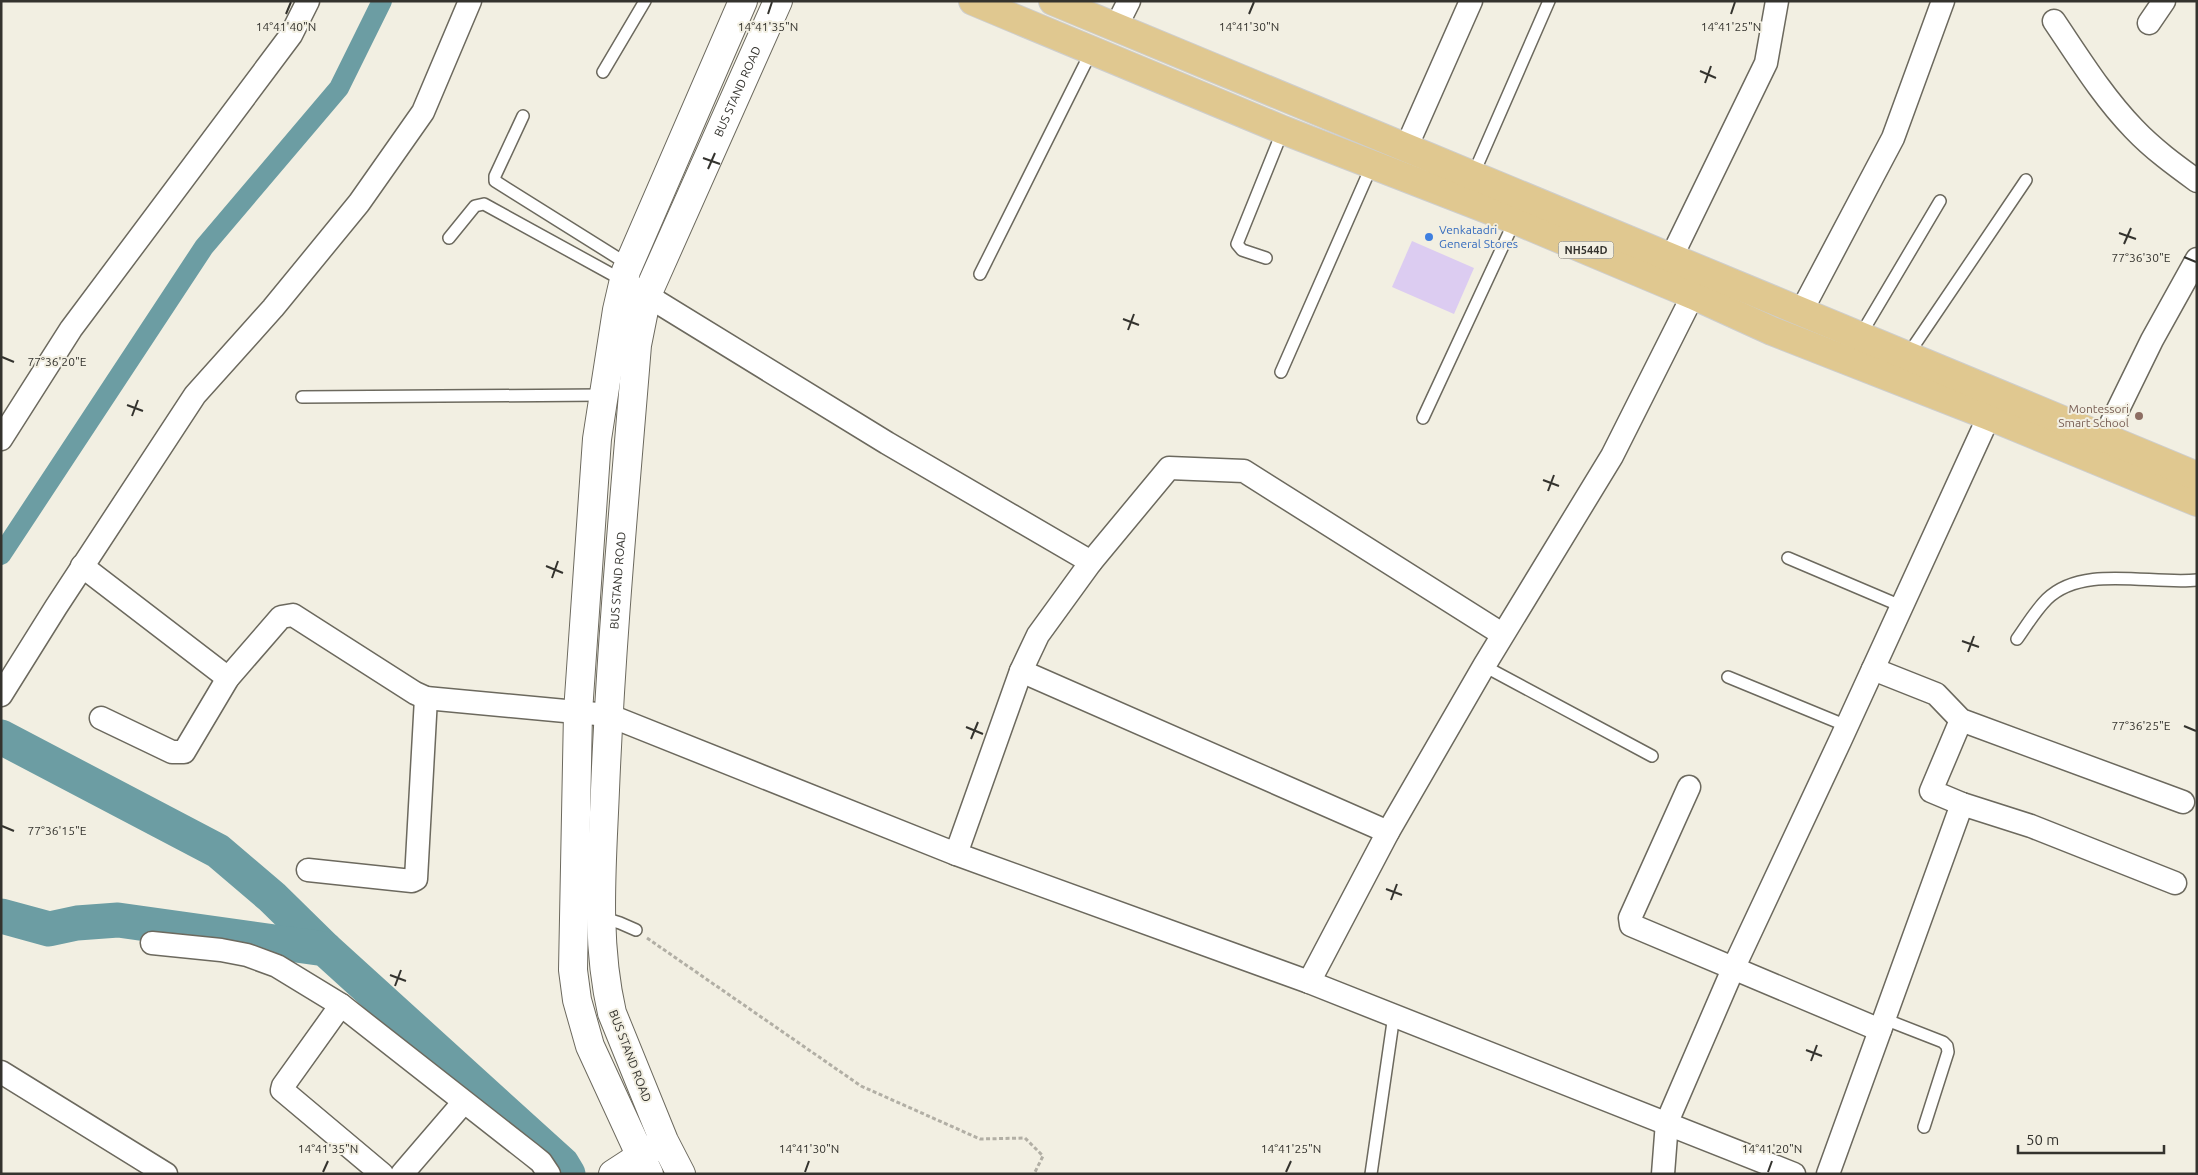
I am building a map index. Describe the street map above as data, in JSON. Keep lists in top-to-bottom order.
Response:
{
  "streets": {
    "highway": ["NH544D"],
    "street": ["BUS STAND ROAD"]
  },
  "places": ["Venkatadri General Stores", "Montessori Smart School"],
  "scale_bar": "50 m",
  "coordinates": [
    "14°41'40\"N",
    "14°41'35\"N",
    "14°41'30\"N",
    "14°41'25\"N",
    "77°36'30\"E",
    "77°36'20\"E",
    "77°36'25\"E",
    "77°36'15\"E",
    "14°41'20\"N"
  ]
}
